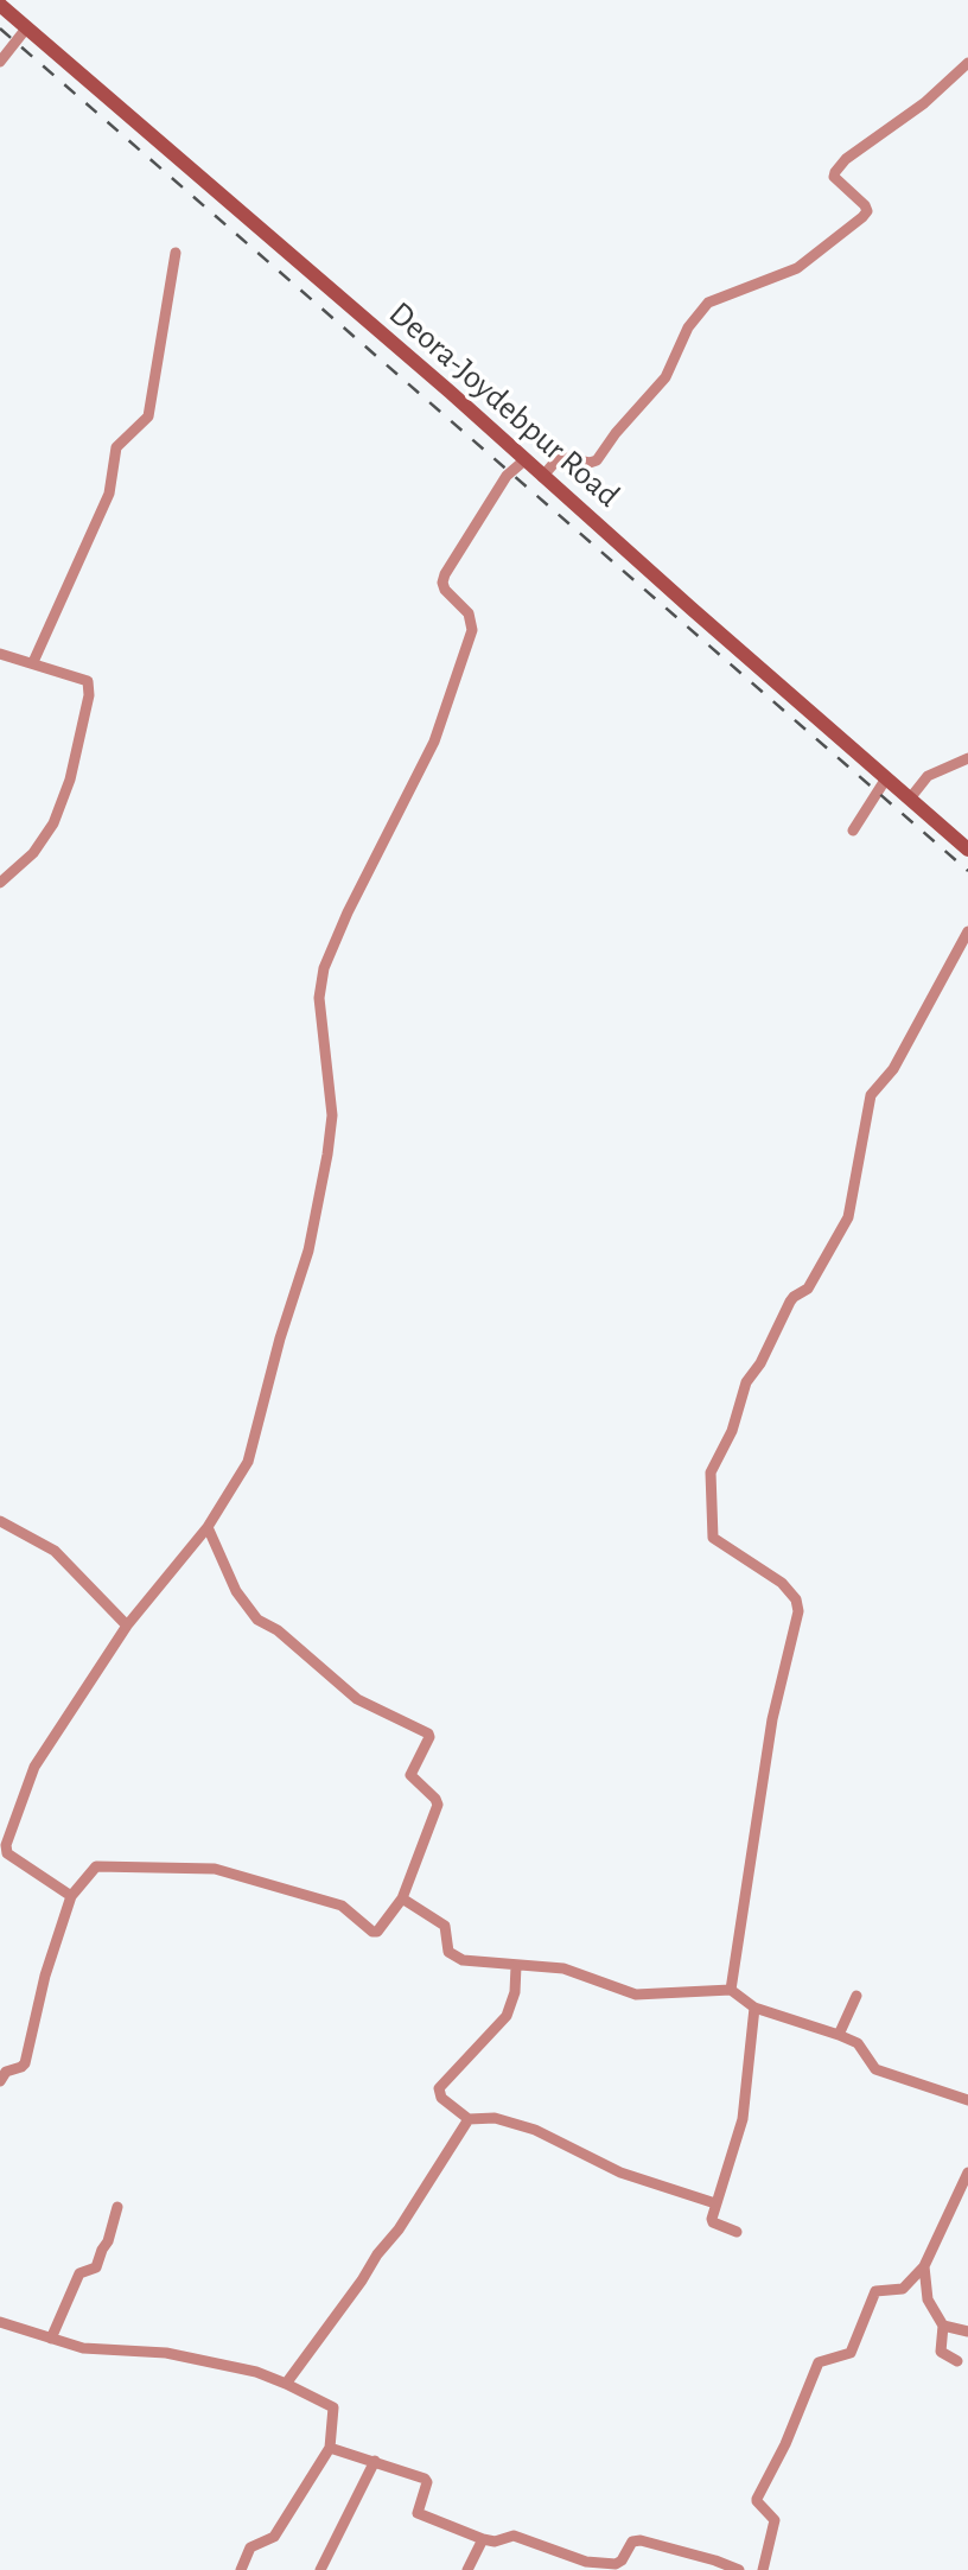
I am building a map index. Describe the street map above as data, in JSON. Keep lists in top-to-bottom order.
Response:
{
  "streets": {
    "street": ["Deora-Joydebpur Road"]
  }
}
